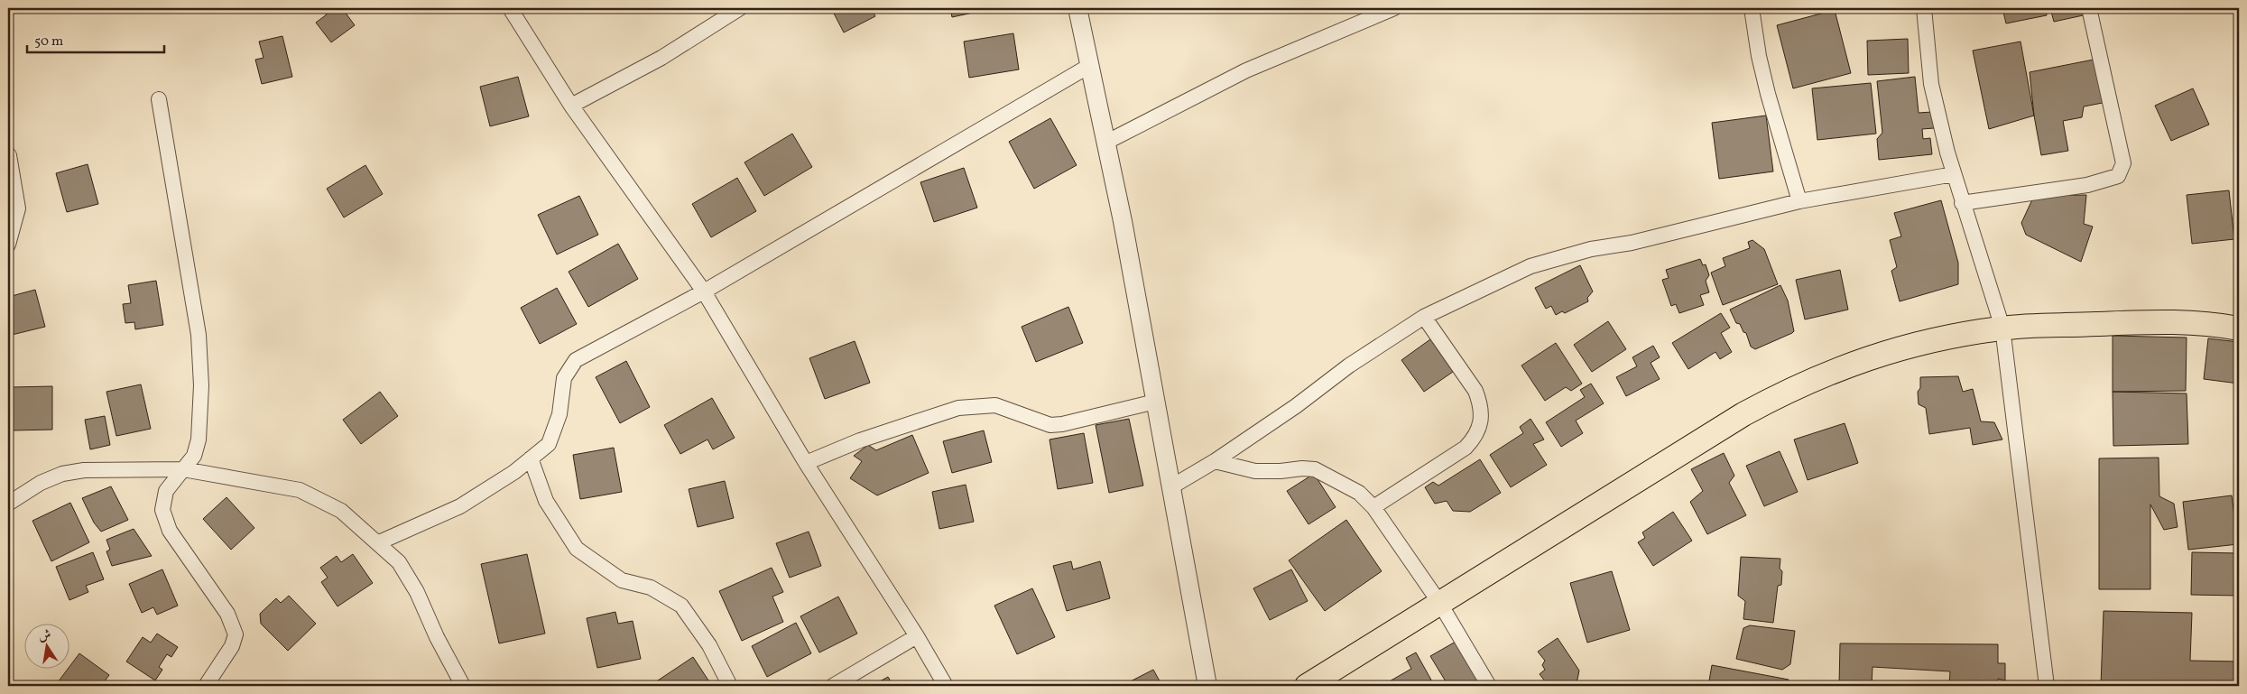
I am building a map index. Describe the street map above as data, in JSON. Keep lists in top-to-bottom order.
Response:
{
  "scale_bar": "50 m",
  "north": "top"
}
